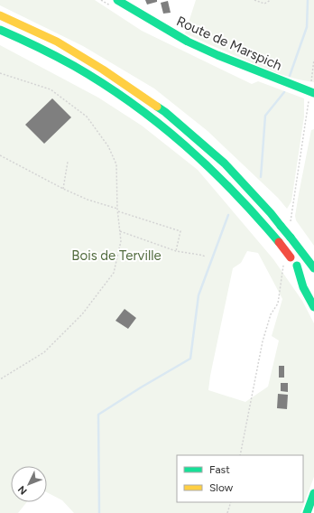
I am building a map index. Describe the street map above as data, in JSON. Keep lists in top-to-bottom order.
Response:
{
  "streets": {
    "main road": ["Route de Marspich"]
  },
  "parks": ["Bois de Terville"],
  "legend": ["Fast", "Slow"],
  "north": "bottom left"
}
